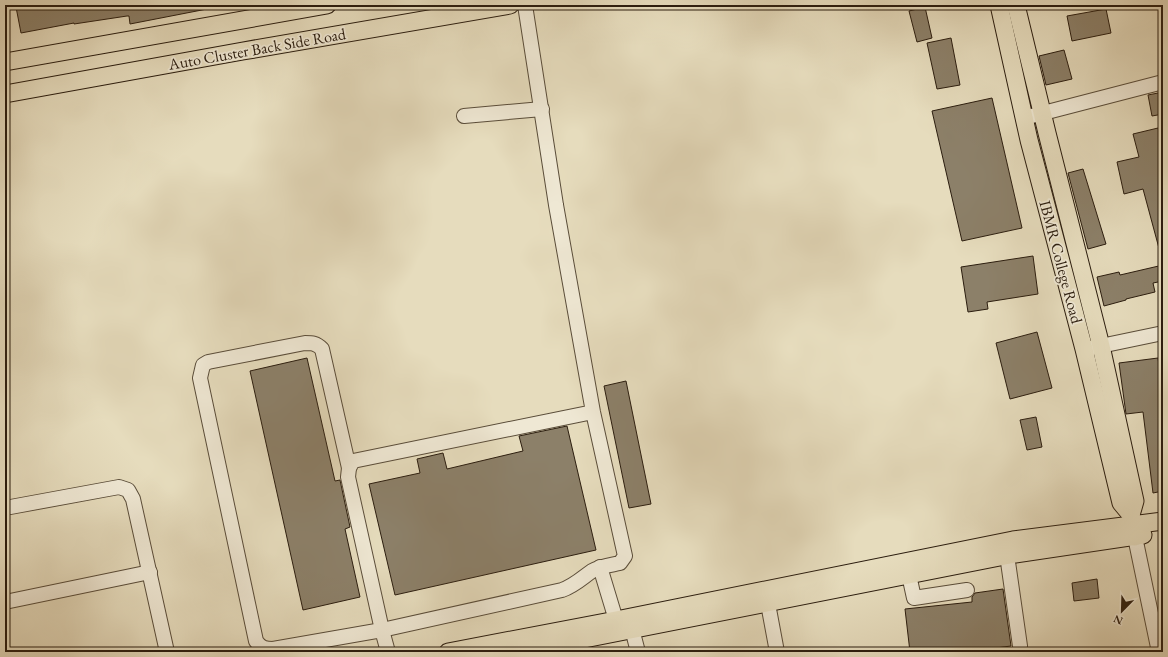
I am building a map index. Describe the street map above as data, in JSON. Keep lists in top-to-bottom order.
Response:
{
  "streets": {
    "main road": ["Auto Cluster Back Side Road", "IBMR College Road"]
  },
  "north": "bottom left"
}
